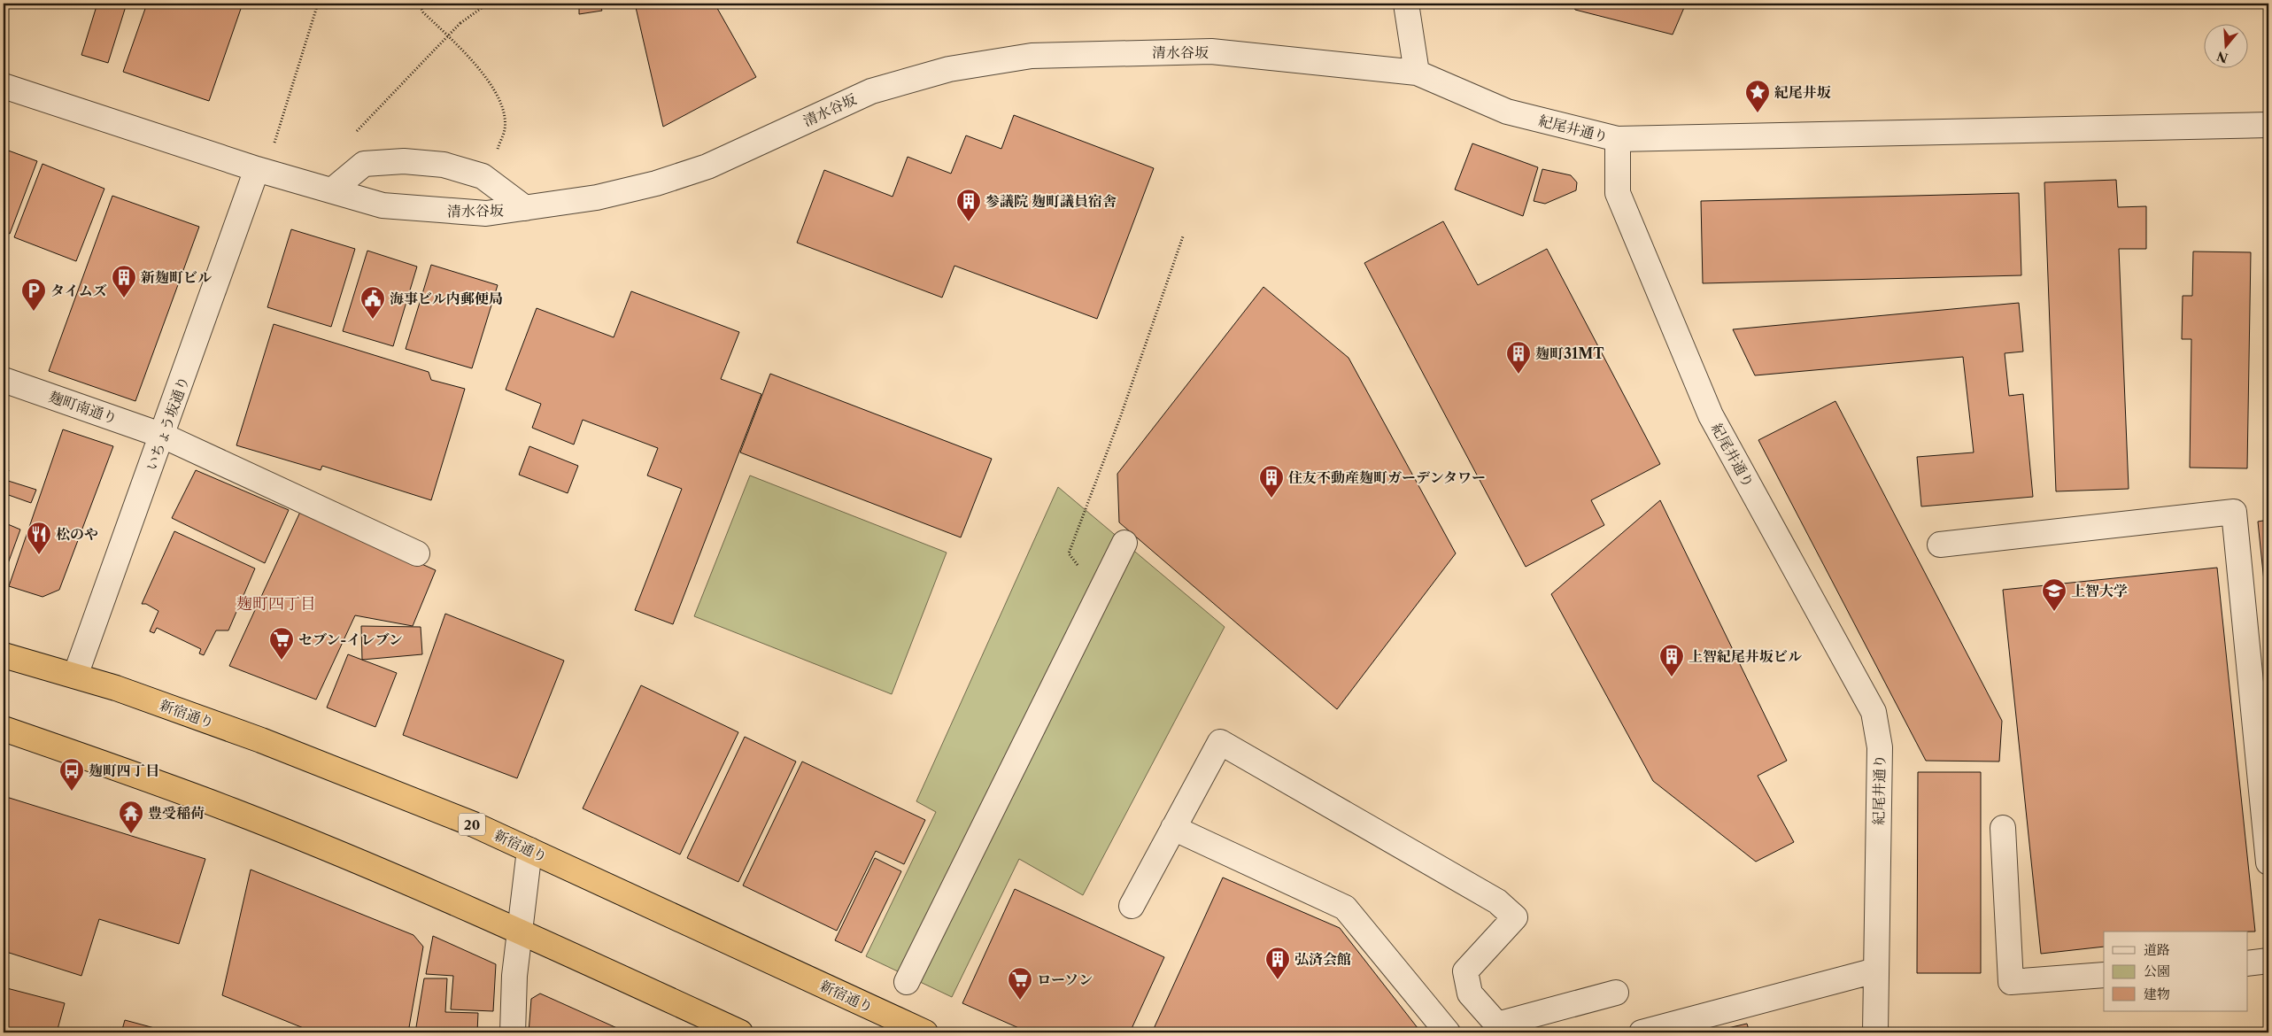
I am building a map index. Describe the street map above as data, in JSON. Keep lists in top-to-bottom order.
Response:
{
  "streets": {
    "highway": ["新宿通り", "20"],
    "street": [
      "清水谷坂",
      "紀尾井通り",
      "麹町南通り",
      "いちょう坂通り"
    ]
  },
  "crossings": [
    ["清水谷坂", "紀尾井通り"],
    ["清水谷坂", "いちょう坂通り"],
    ["麹町南通り", "いちょう坂通り"],
    ["いちょう坂通り", "新宿通り"]
  ],
  "districts": ["麹町四丁目"],
  "places": {
    "place": ["紀尾井坂"],
    "building": [
      "参議院 麹町議員宿舎",
      "新麹町ビル",
      "麹町31MT",
      "住友不動産麹町ガーデンタワー",
      "上智紀尾井坂ビル",
      "弘済会館"
    ],
    "parking": ["タイムズ"],
    "public building": ["海事ビル内郵便局"],
    "restaurant": ["松のや"],
    "school or university": ["上智大学"],
    "supermarket": ["セブン-イレブン", "ローソン"],
    "bus stop": ["麹町四丁目"],
    "temple": ["豊受稲荷"]
  },
  "legend": ["道路", "公園", "建物"],
  "north": "bottom"
}
